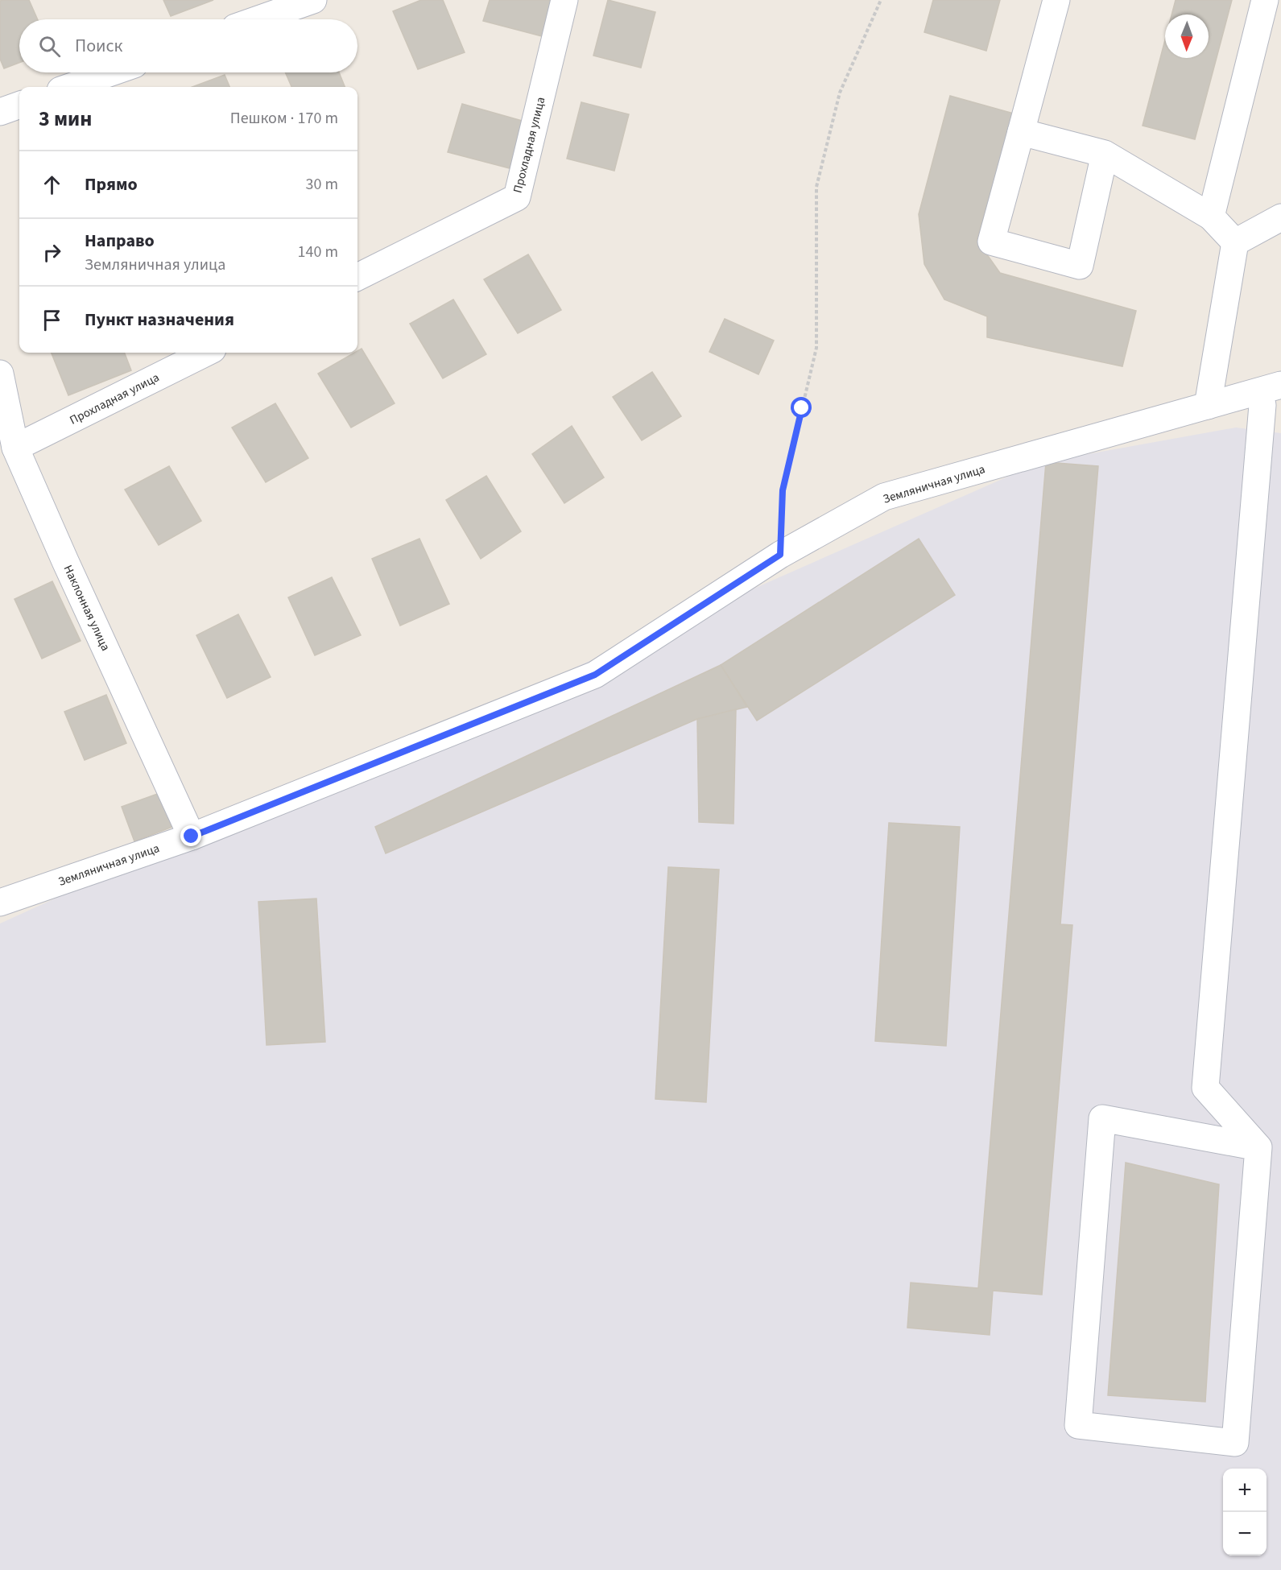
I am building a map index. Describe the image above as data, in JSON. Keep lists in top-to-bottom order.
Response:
{
  "streets": {
    "street": ["Прохладная улица", "Земляничная улица", "Наклонная улица"]
  },
  "crossings": [
    ["Прохладная улица", "Наклонная улица"],
    ["Земляничная улица", "Наклонная улица"]
  ],
  "north": "bottom",
  "page": {
    "search": "Поиск",
    "heading": ["3 мин", "Пешком · 170 m"],
    "list": [
      ["Прямо", "30 m"],
      ["Направо", "Земляничная улица", "140 m"],
      "Пункт назначения"
    ],
    "map_buttons": ["+", "−"]
  }
}
